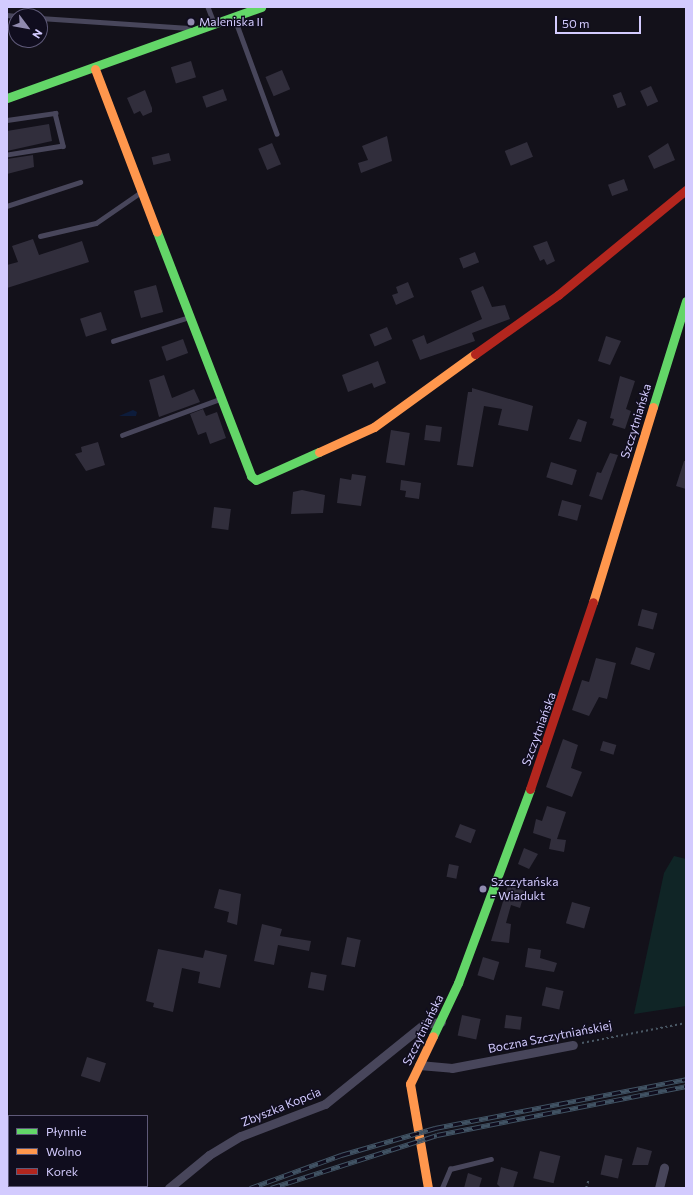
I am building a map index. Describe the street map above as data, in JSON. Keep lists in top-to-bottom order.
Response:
{
  "streets": {
    "street": ["Szczytniańska", "Boczna Szczytniańskiej", "Zbyszka Kopcia"]
  },
  "crossings": [
    ["Szczytniańska", "Boczna Szczytniańskiej"],
    ["Szczytniańska", "Zbyszka Kopcia"]
  ],
  "places": ["Maleniska II", "Szczytańska - Wiadukt"],
  "legend": ["Płynnie", "Wolno", "Korek"],
  "scale_bar": "50 m",
  "north": "bottom right"
}
